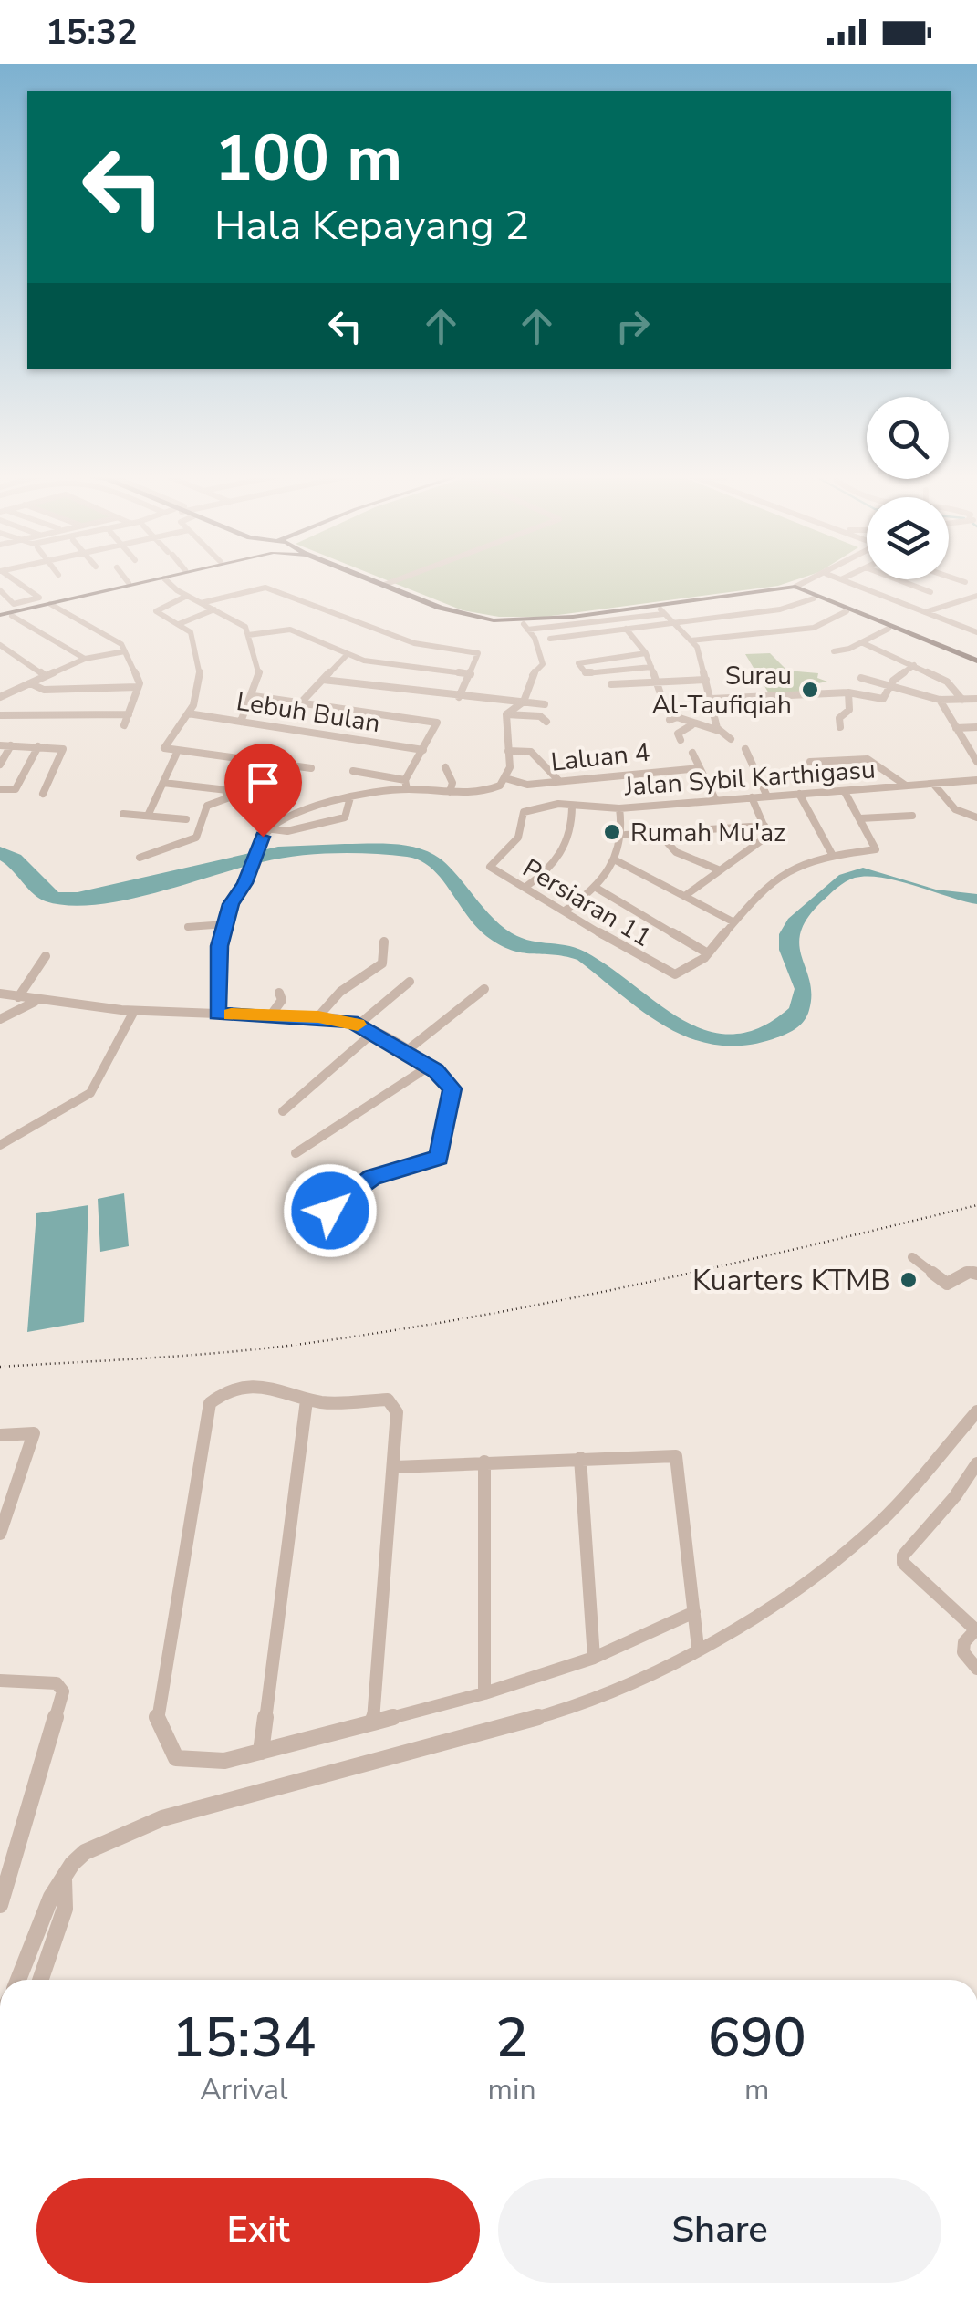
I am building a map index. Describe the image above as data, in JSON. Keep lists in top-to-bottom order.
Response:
{
  "streets": {
    "street": [
      "Lebuh Bulan",
      "Laluan 4",
      "Jalan Sybil Karthigasu",
      "Persiaran 11"
    ]
  },
  "crossings": [
    ["Jalan Sybil Karthigasu", "Persiaran 11"]
  ],
  "places": ["Surau Al-Taufiqiah", "Rumah Mu'az", "Kuarters KTMB"],
  "page": {
    "status": "15:32",
    "turn": ["100 m", "Hala Kepayang 2"],
    "eta": [
      "15:34",
      "Arrival",
      "2",
      "min",
      "690",
      "m"
    ],
    "buttons": ["Exit", "Share"]
  }
}
